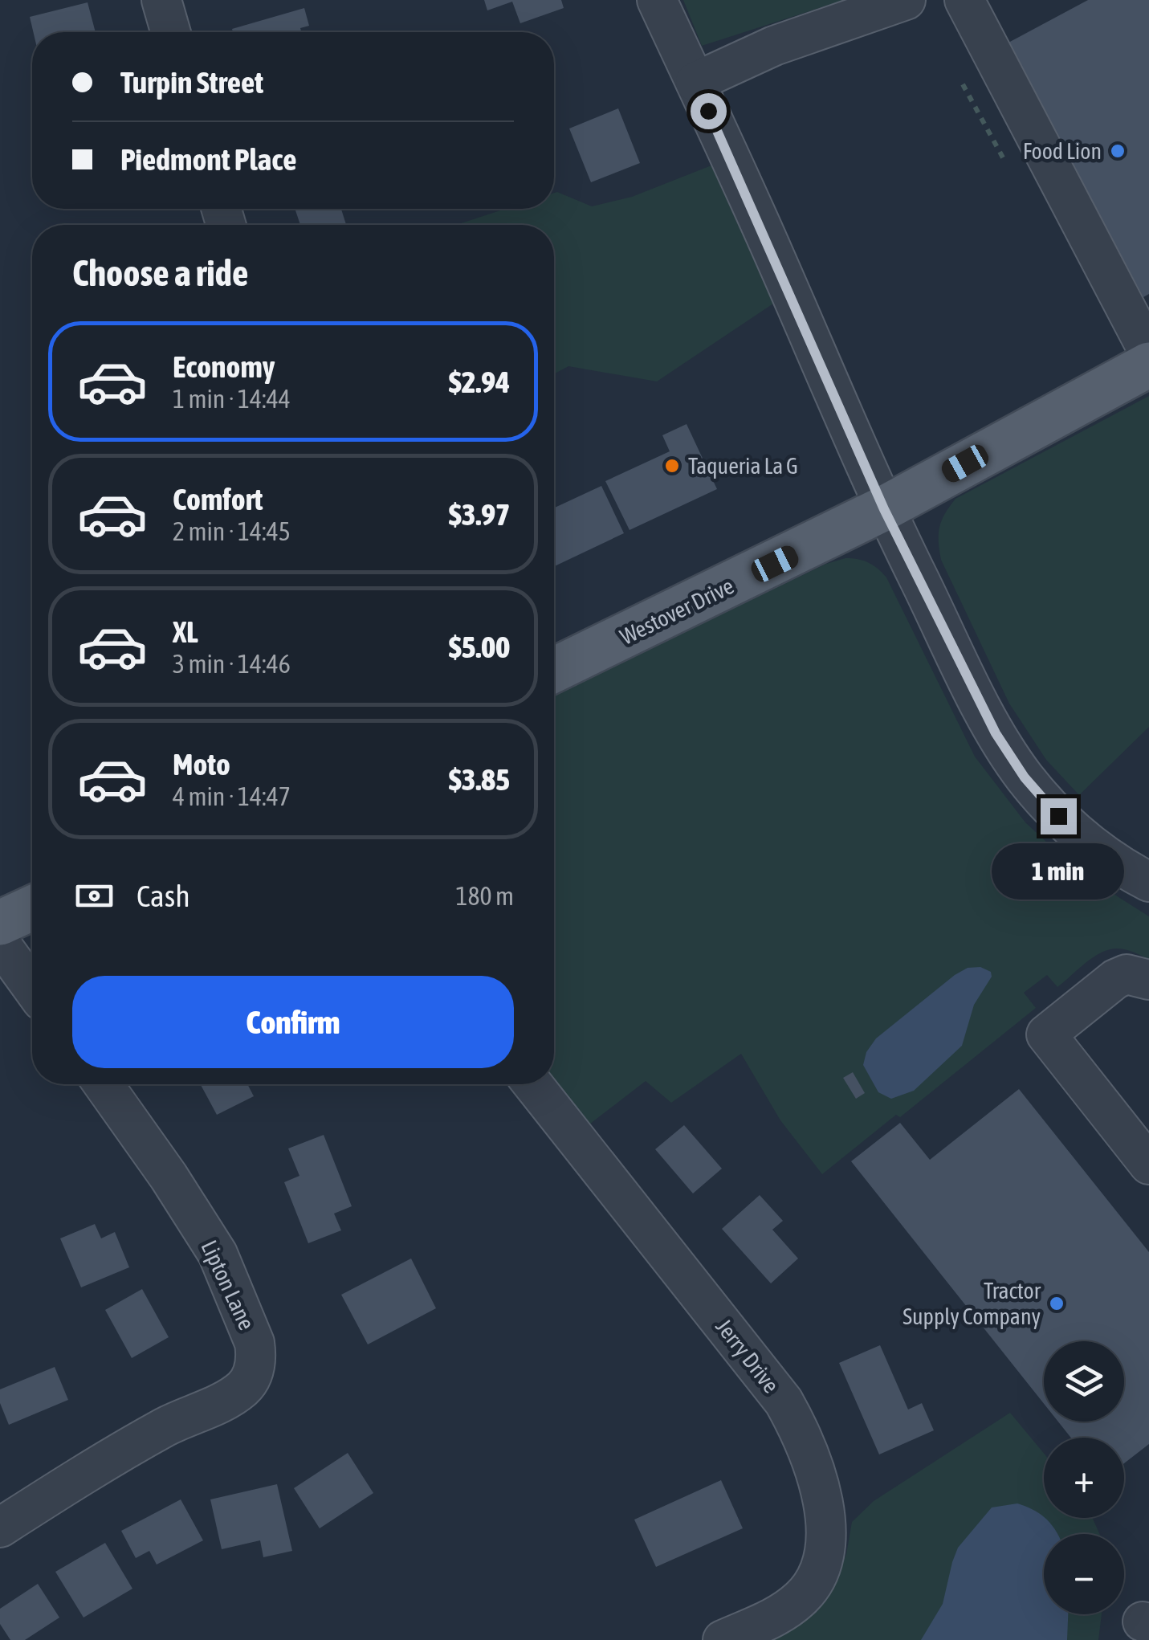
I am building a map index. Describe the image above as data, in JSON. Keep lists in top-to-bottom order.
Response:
{
  "streets": {
    "main road": ["Westover Drive"],
    "street": ["Lipton Lane", "Jerry Drive"]
  },
  "places": ["Food Lion", "Taqueria La G", "Tractor Supply Company"],
  "page": {
    "banner": ["Turpin Street", "Piedmont Place"],
    "heading": "Choose a ride",
    "list": [
      {
        "name": "Economy",
        "note": "1 min · 14:44",
        "value": "$2.94"
      },
      {
        "name": "Comfort",
        "note": "2 min · 14:45",
        "value": "$3.97"
      },
      {
        "name": "XL",
        "note": "3 min · 14:46",
        "value": "$5.00"
      },
      {
        "name": "Moto",
        "note": "4 min · 14:47",
        "value": "$3.85"
      }
    ],
    "bubble": "1 min",
    "pay": ["Cash", "180 m"],
    "buttons": "Confirm",
    "map_buttons": ["+", "−"]
  }
}
